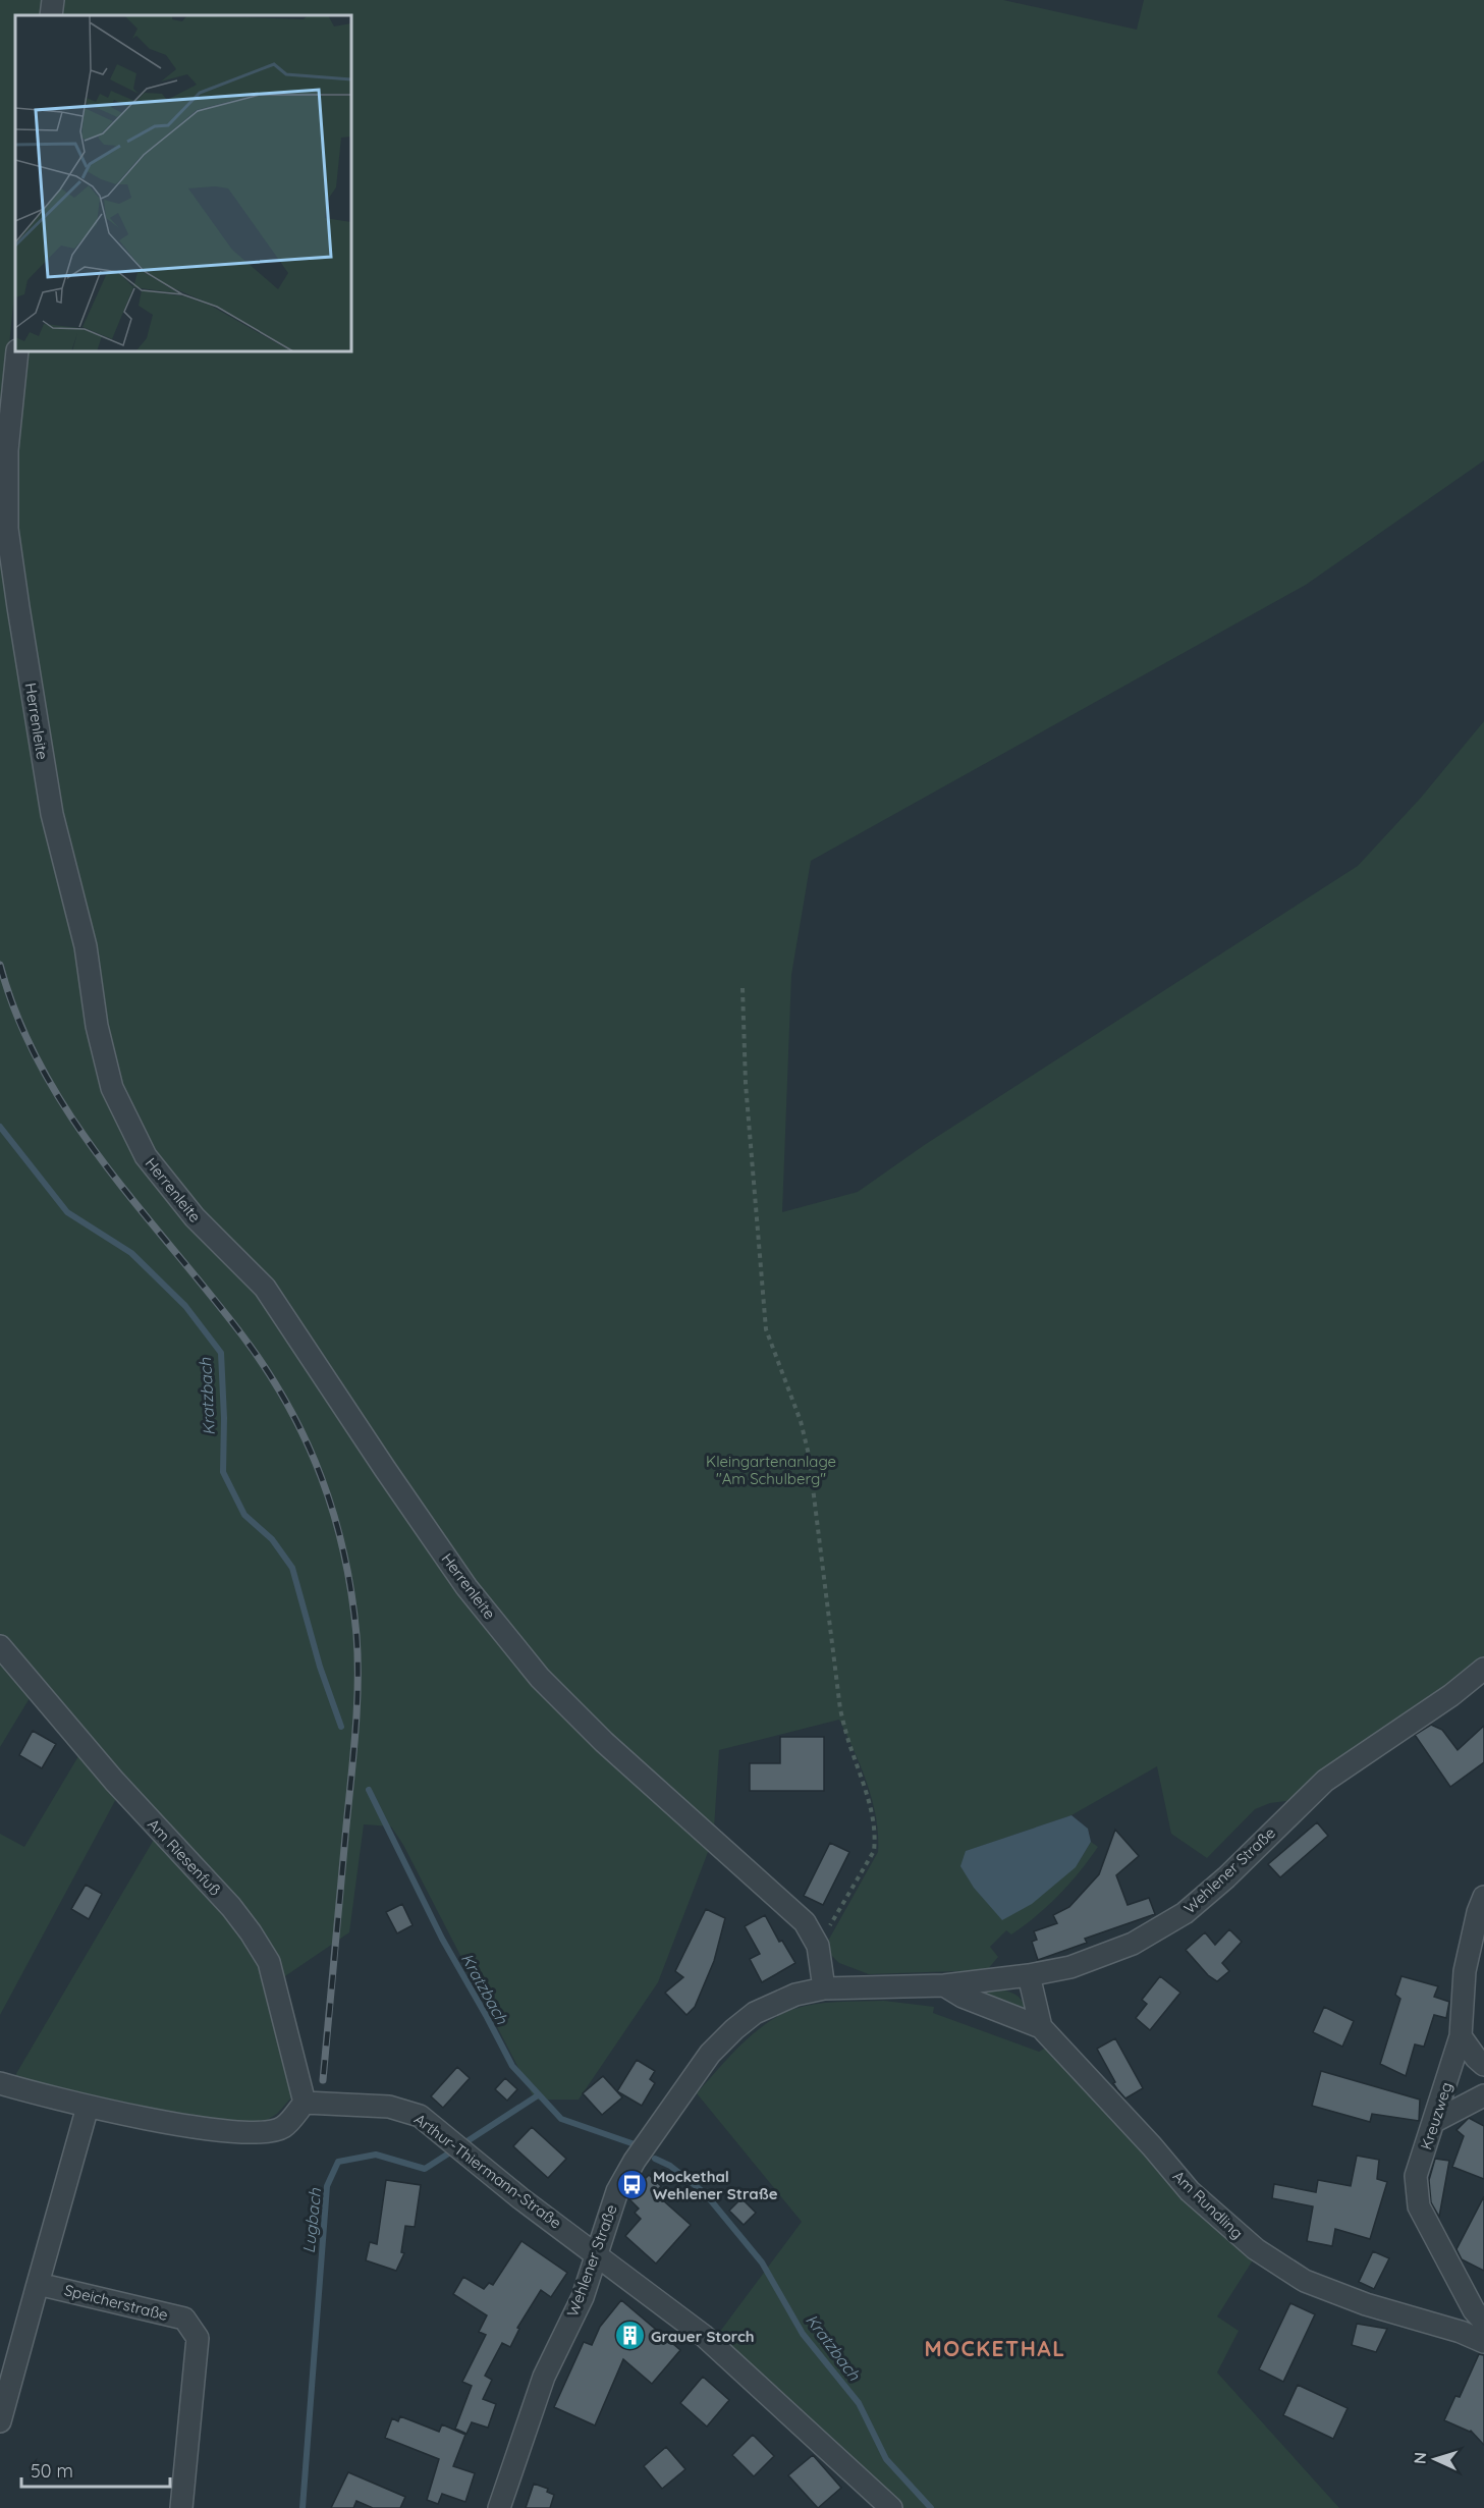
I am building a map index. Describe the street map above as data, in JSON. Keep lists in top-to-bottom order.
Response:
{
  "streets": {
    "street": [
      "Herrenleite",
      "Am Riesenfuß",
      "Wehlener Straße",
      "Kreuzweg",
      "Arthur-Thiermann-Straße",
      "Am Rundling",
      "Speicherstraße"
    ]
  },
  "crossings": [
    ["Am Riesenfuß", "Arthur-Thiermann-Straße"],
    ["Wehlener Straße", "Arthur-Thiermann-Straße"],
    ["Wehlener Straße", "Am Rundling"]
  ],
  "districts": ["MOCKETHAL"],
  "water": ["Kratzbach", "Lugbach"],
  "parks": ["Kleingartenanlage \"Am Schulberg\""],
  "places": {
    "bus stop": ["Mockethal Wehlener Straße"],
    "building": ["Grauer Storch"]
  },
  "scale_bar": "50 m",
  "north": "left"
}
